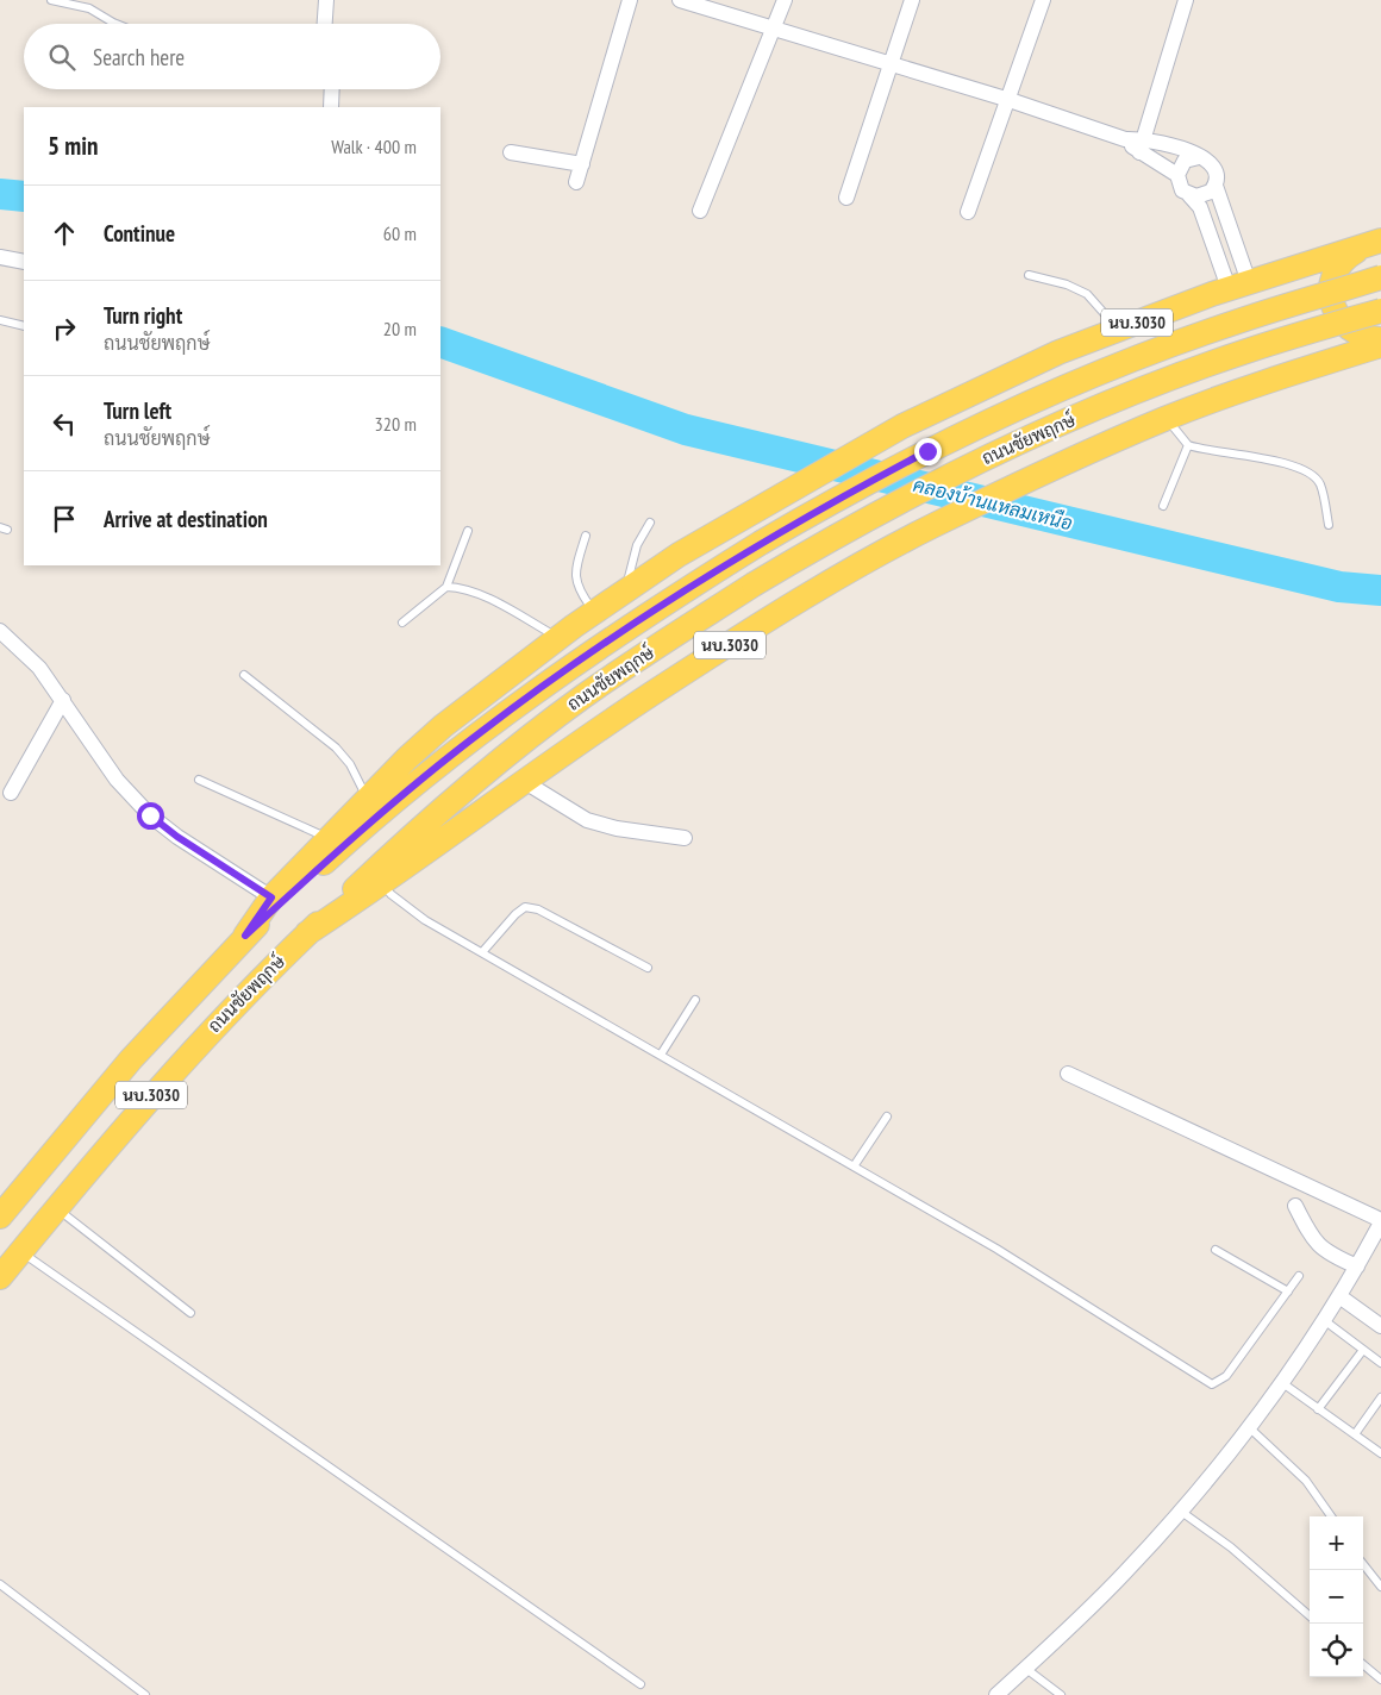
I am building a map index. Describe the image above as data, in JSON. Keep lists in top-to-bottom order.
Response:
{
  "streets": {
    "main road": ["นบ.3030", "ถนนชัยพฤกษ์"]
  },
  "water": ["คลองบ้านแหลมเหนือ"],
  "page": {
    "search": "Search here",
    "heading": ["5 min", "Walk · 400 m"],
    "list": [
      ["Continue", "60 m"],
      ["Turn right", "ถนนชัยพฤกษ์", "20 m"],
      ["Turn left", "ถนนชัยพฤกษ์", "320 m"],
      "Arrive at destination"
    ],
    "map_buttons": ["+", "−"]
  }
}
